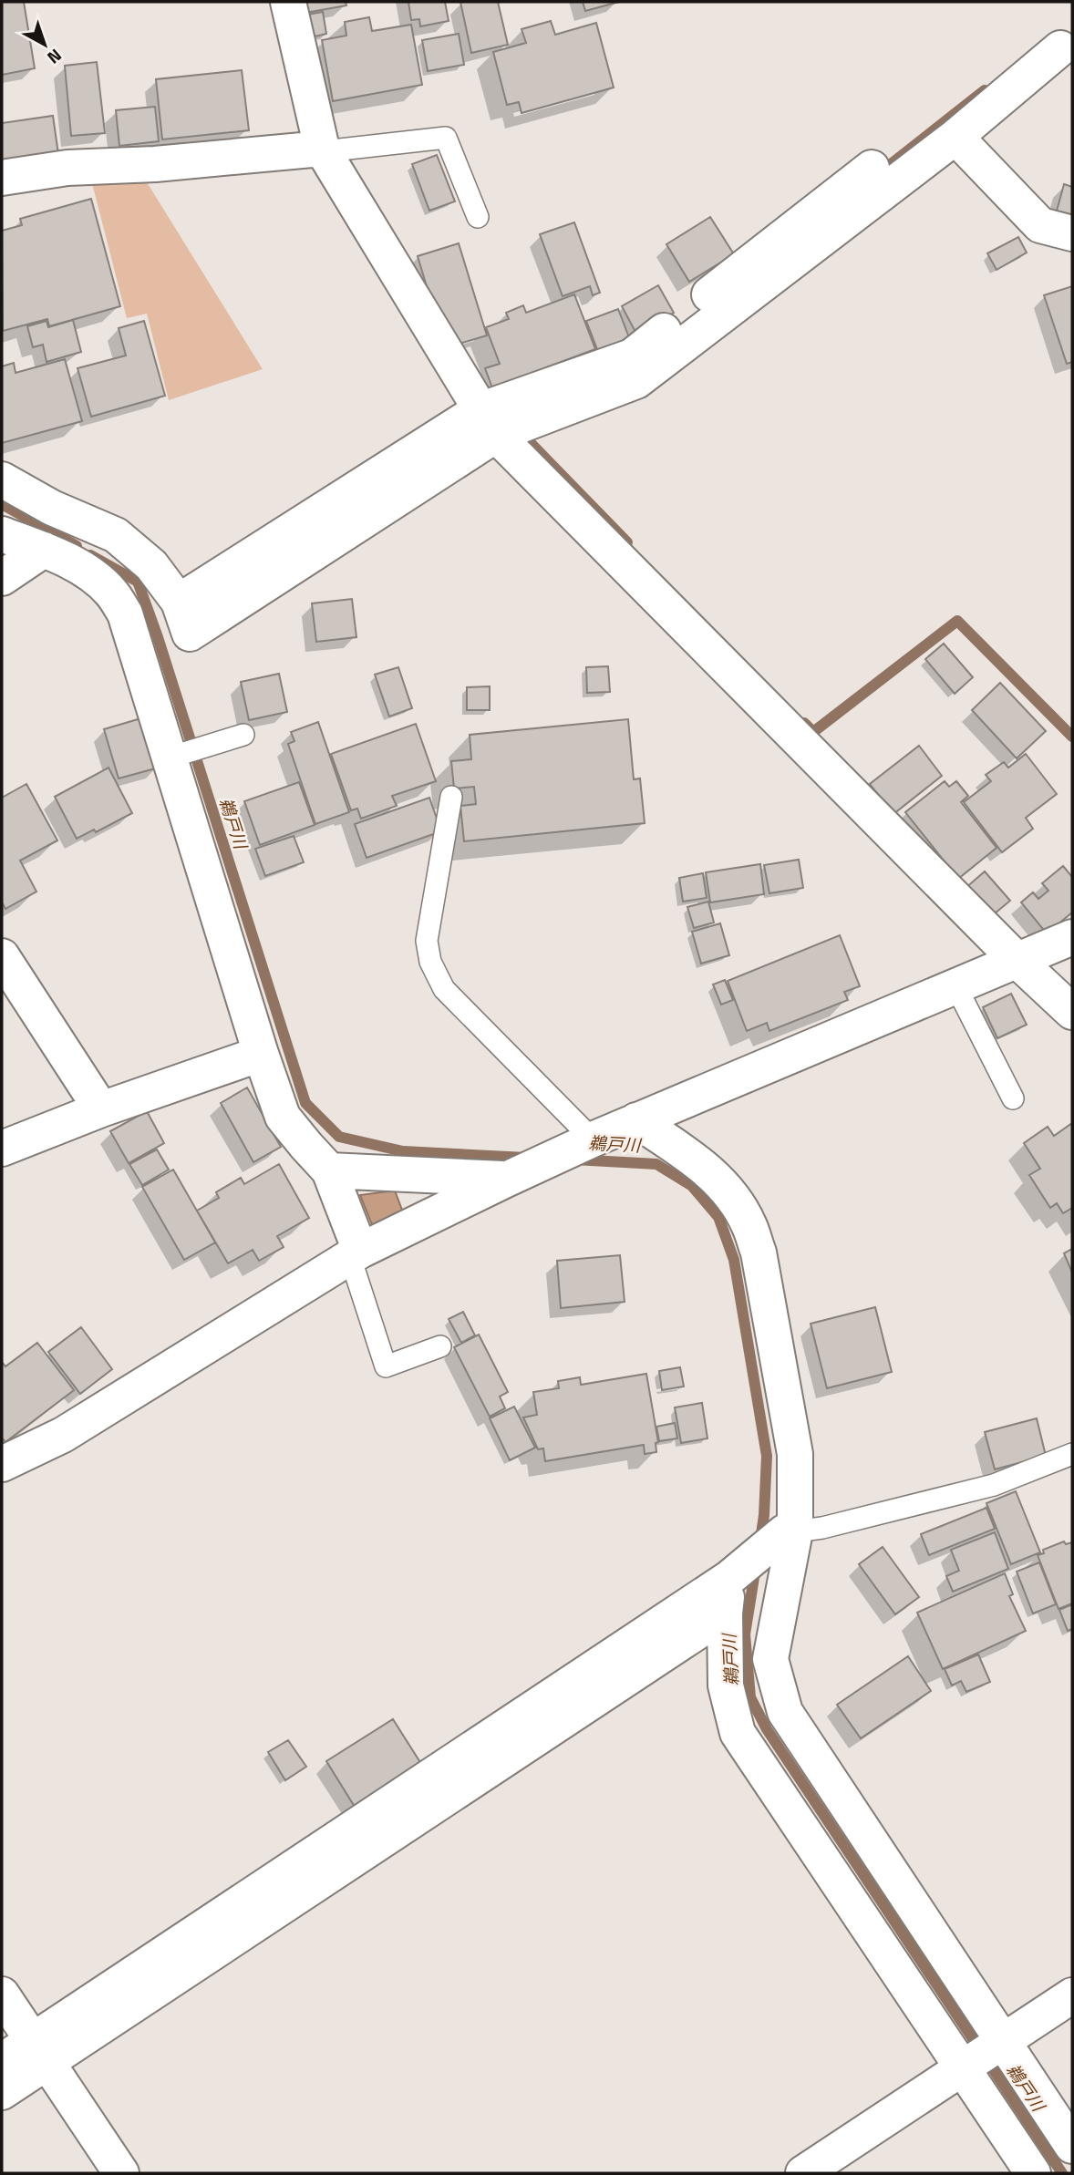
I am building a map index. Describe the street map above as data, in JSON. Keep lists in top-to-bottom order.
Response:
{
  "water": ["鵜戸川"],
  "north": "bottom right"
}
